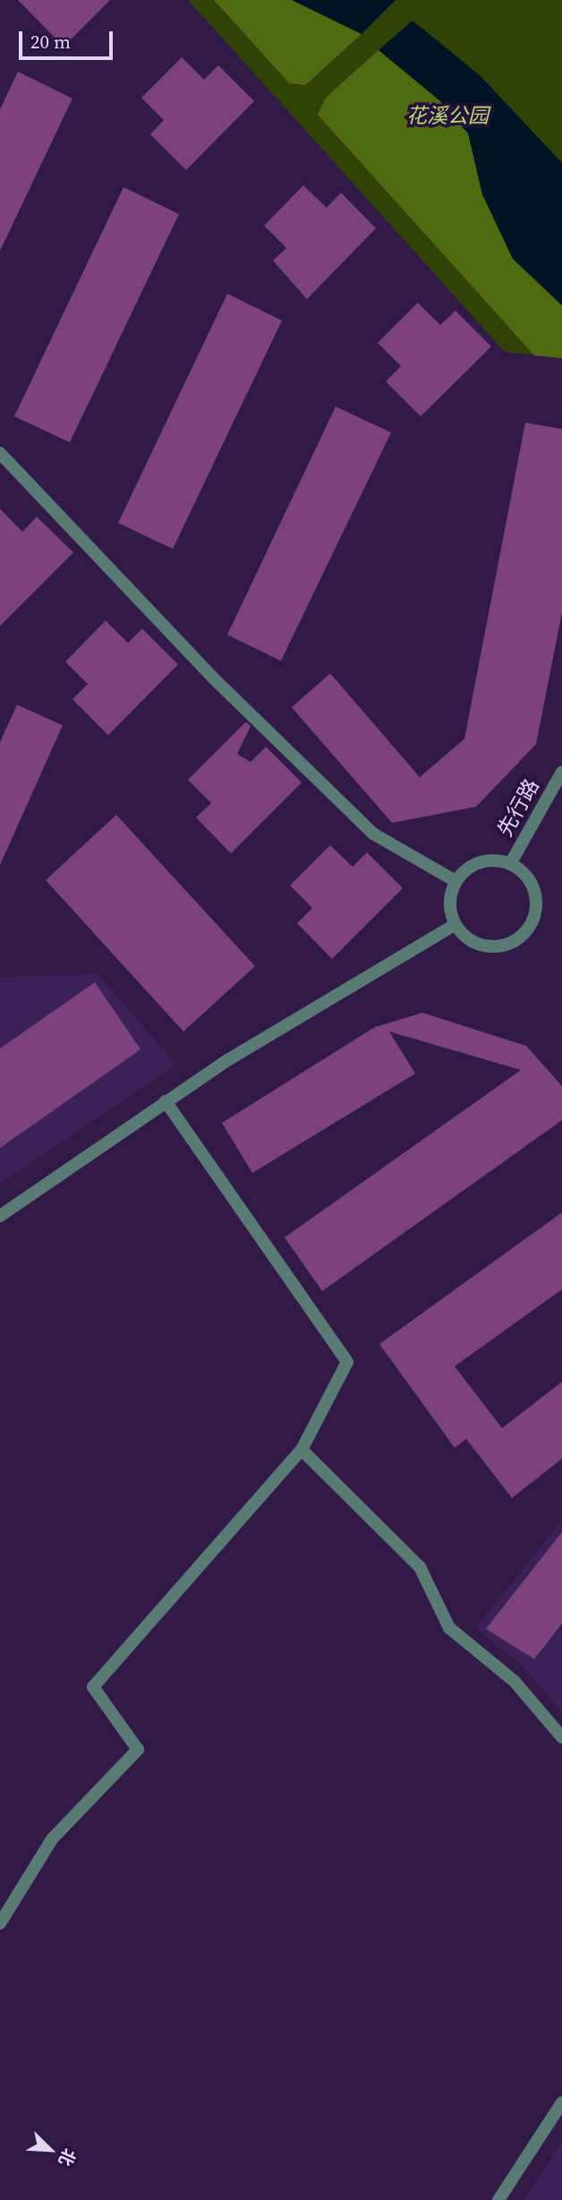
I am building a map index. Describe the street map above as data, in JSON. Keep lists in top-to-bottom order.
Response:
{
  "streets": {
    "street": ["先行路"]
  },
  "parks": ["花溪公园"],
  "scale_bar": "20 m",
  "north": "bottom right"
}
